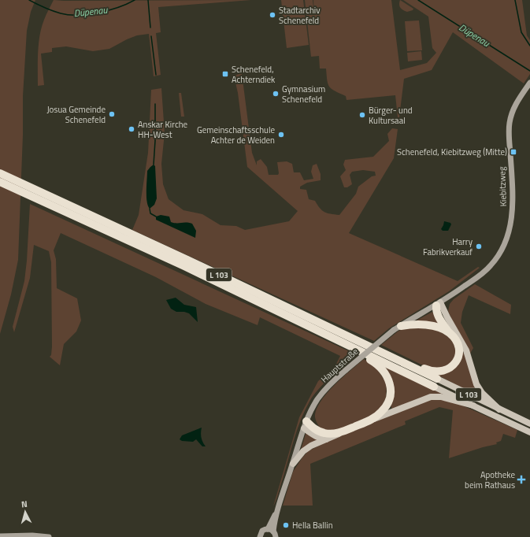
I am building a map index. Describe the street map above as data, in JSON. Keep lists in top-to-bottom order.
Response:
{
  "streets": {
    "highway": ["L 103"],
    "main road": ["Kiebitzweg", "Hauptstraße"]
  },
  "crossings": [
    ["Kiebitzweg", "Hauptstraße"]
  ],
  "water": ["Düpenau"],
  "places": {
    "other": [
      "Stadtarchiv Schenefeld",
      "Gymnasium Schenefeld",
      "Josua Gemeinde Schenefeld",
      "Bürger- und Kultursaal",
      "Anskar Kirche HH-West",
      "Gemeinschaftsschule Achter de Weiden",
      "Harry Fabrikverkauf",
      "Hella Ballin"
    ],
    "transit": ["Schenefeld, Achterndiek", "Schenefeld, Kiebitzweg (Mitte)"],
    "health": ["Apotheke beim Rathaus"]
  },
  "north": "top"
}
